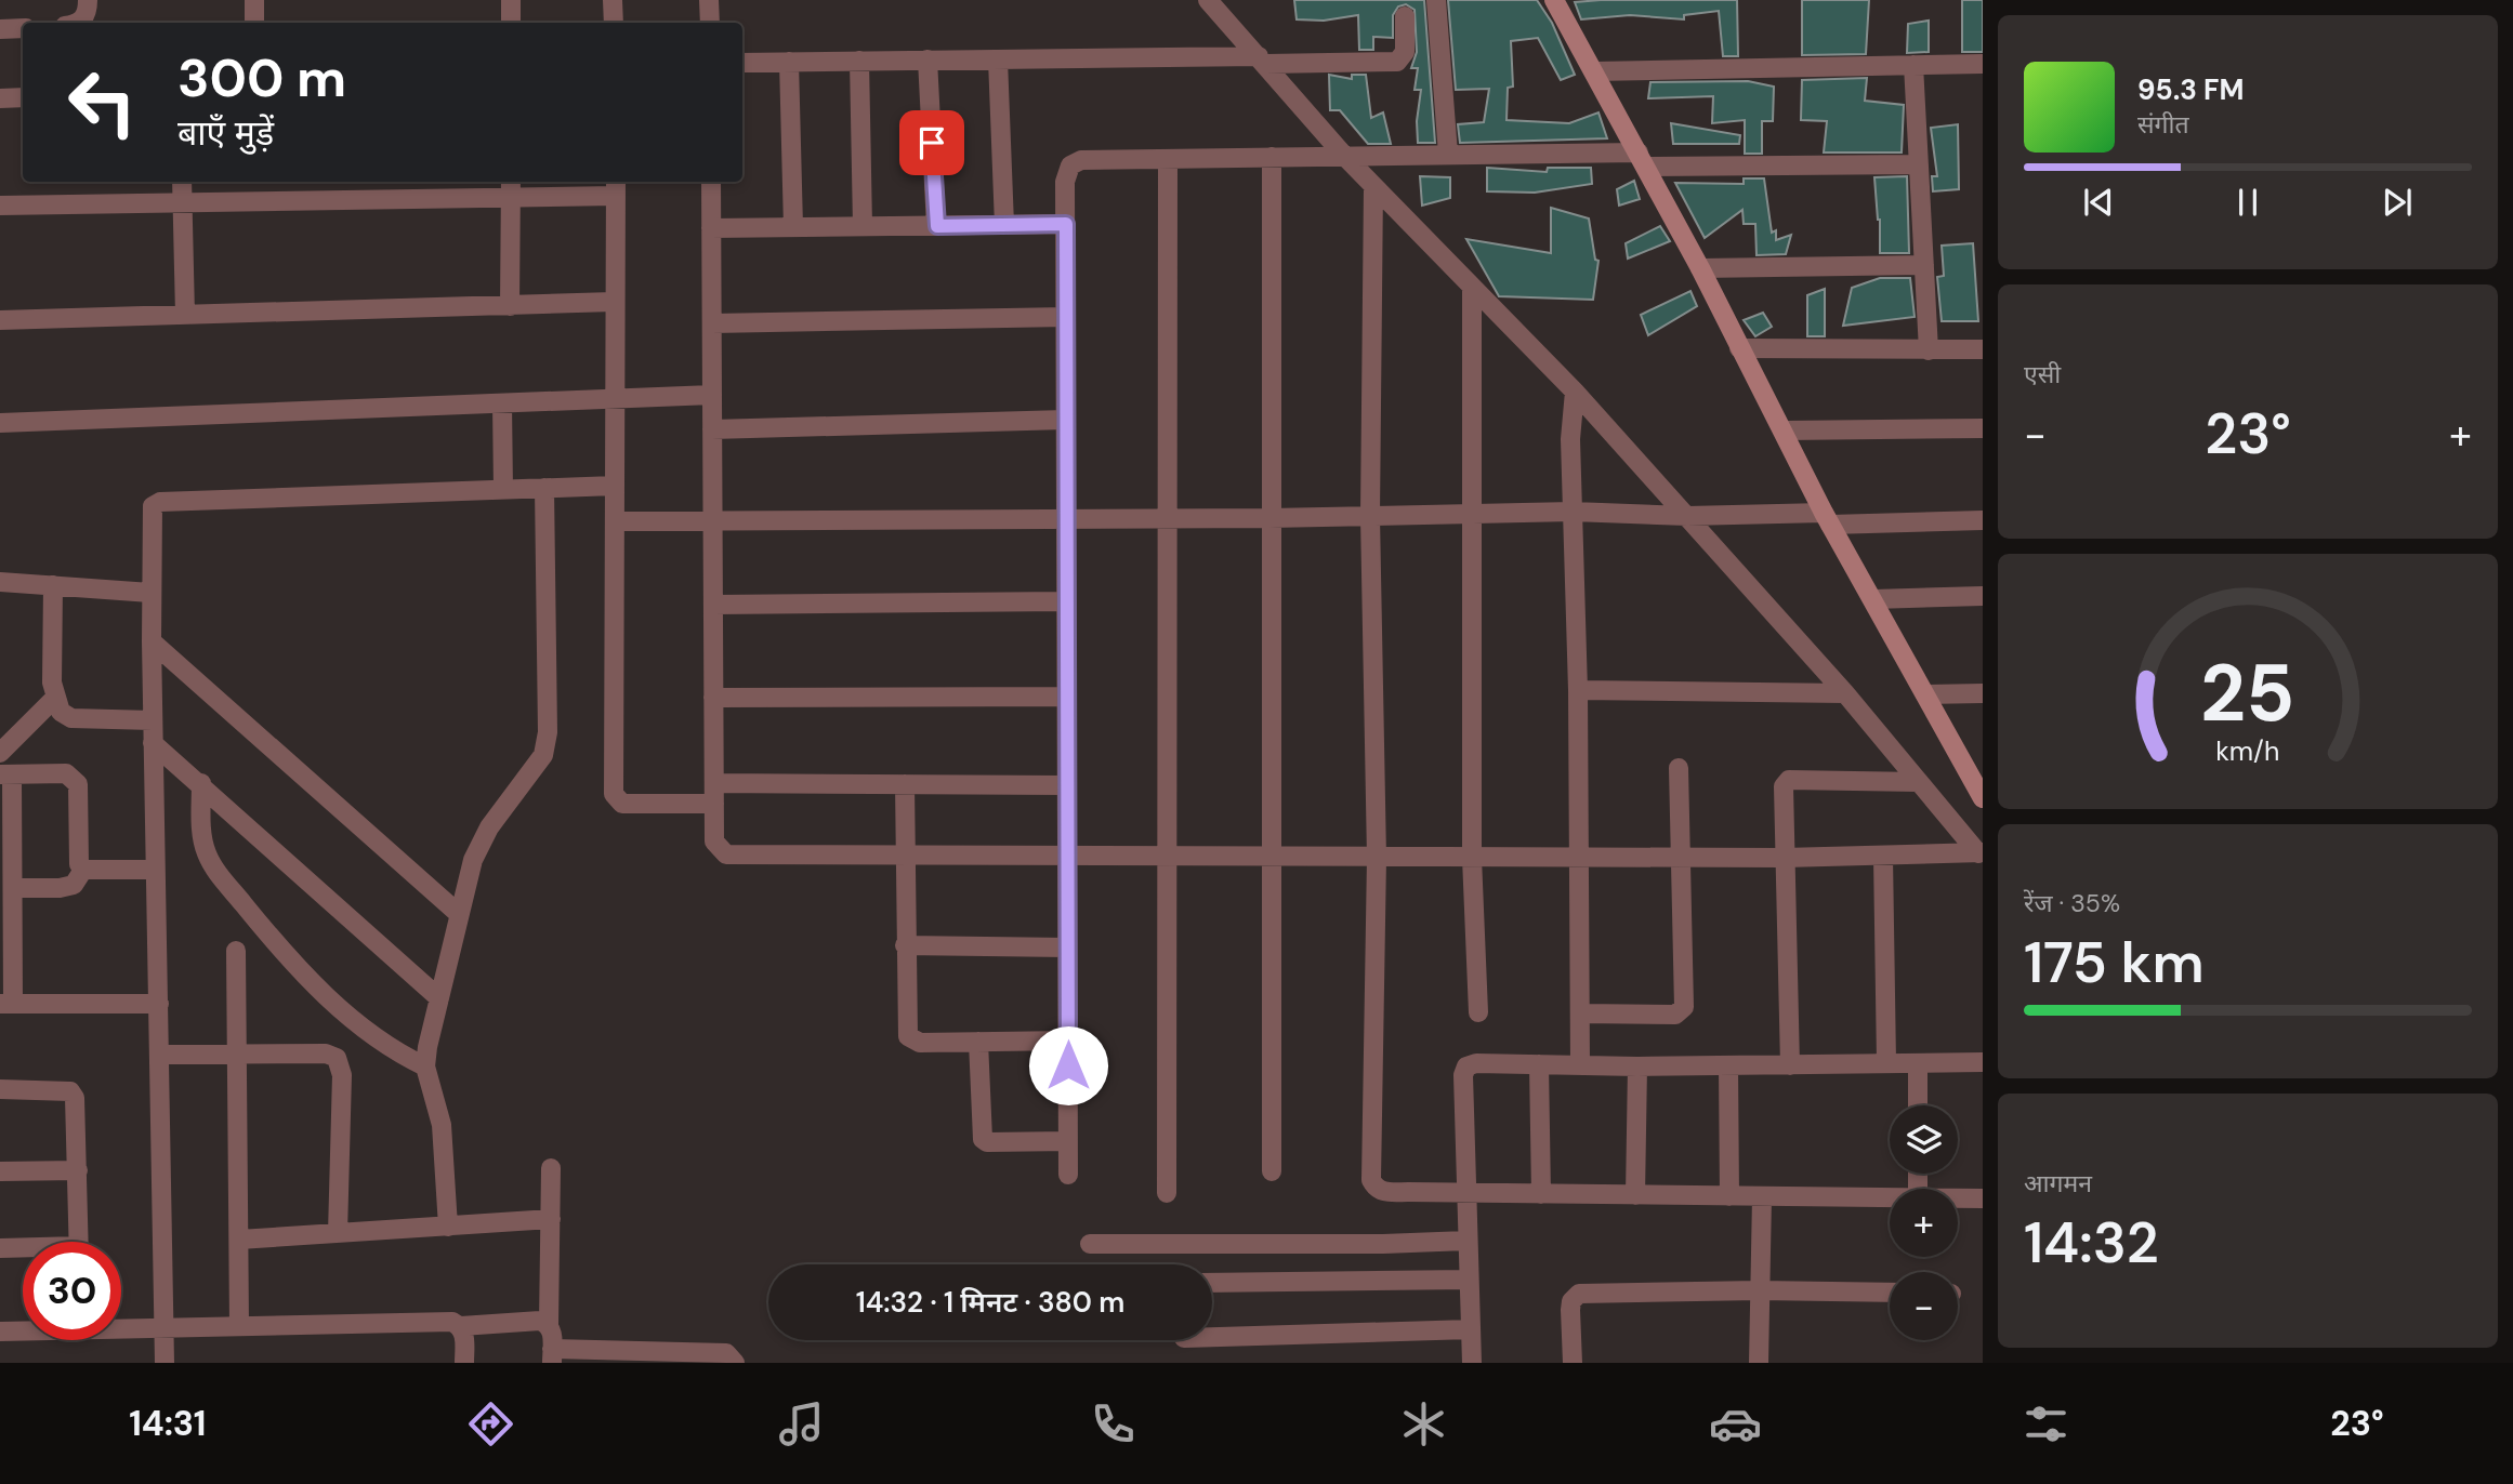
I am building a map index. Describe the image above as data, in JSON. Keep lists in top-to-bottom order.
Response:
{
  "page": {
    "turn": ["300 m", "बाएँ मुड़ें"],
    "song": ["95.3 FM", "संगीत"],
    "tile": [
      "एसी",
      ["रेंज · 35%", "175 km"],
      ["आगमन", "14:32"]
    ],
    "heat": ["−", "23°", "+"],
    "map_buttons": ["+", "−"],
    "limit": "30",
    "trip": "14:32 · 1 मिनट · 380 m",
    "tabs": ["14:31", "23°"],
    "gauge": ["25", "km/h"]
  }
}
